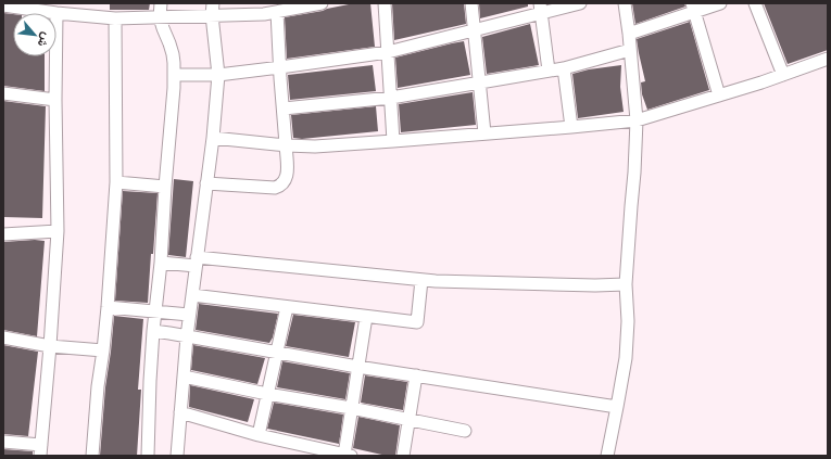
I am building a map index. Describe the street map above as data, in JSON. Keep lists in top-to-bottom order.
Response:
{
  "north": "bottom right"
}
